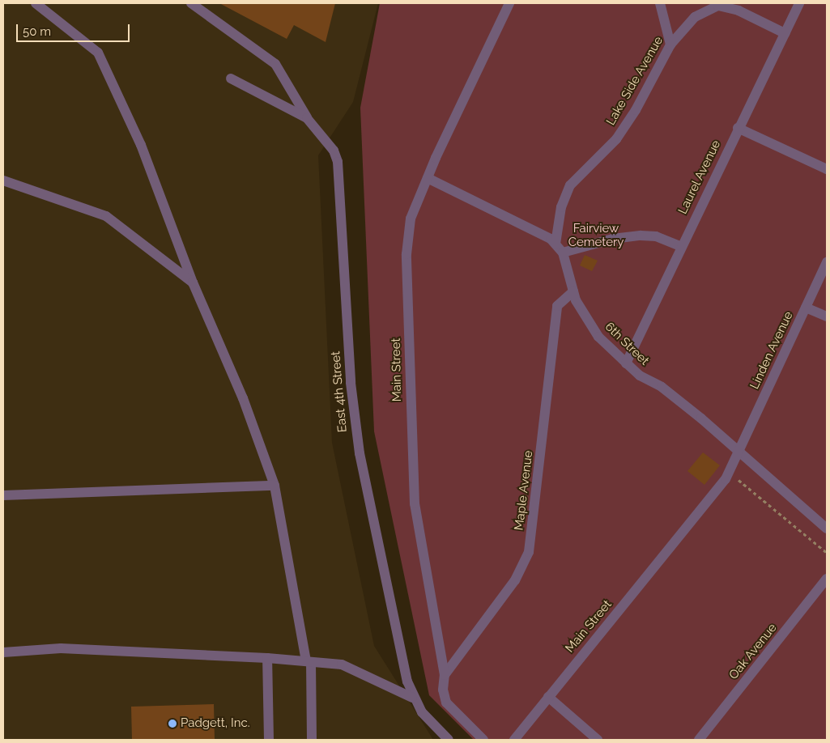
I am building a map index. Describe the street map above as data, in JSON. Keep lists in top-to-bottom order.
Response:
{
  "streets": {
    "street": [
      "Lake Side Avenue",
      "Laurel Avenue",
      "6th Street",
      "Linden Avenue",
      "Main Street",
      "East 4th Street",
      "Maple Avenue",
      "Oak Avenue"
    ]
  },
  "crossings": [
    ["Lake Side Avenue", "Laurel Avenue"],
    ["Lake Side Avenue", "6th Street"],
    ["Laurel Avenue", "6th Street"],
    ["6th Street", "Linden Avenue"],
    ["6th Street", "Main Street"],
    ["6th Street", "Maple Avenue"],
    ["Linden Avenue", "Main Street"],
    ["Main Street", "Maple Avenue"]
  ],
  "parks": ["Fairview Cemetery"],
  "places": ["Padgett, Inc."],
  "scale_bar": "50 m"
}
